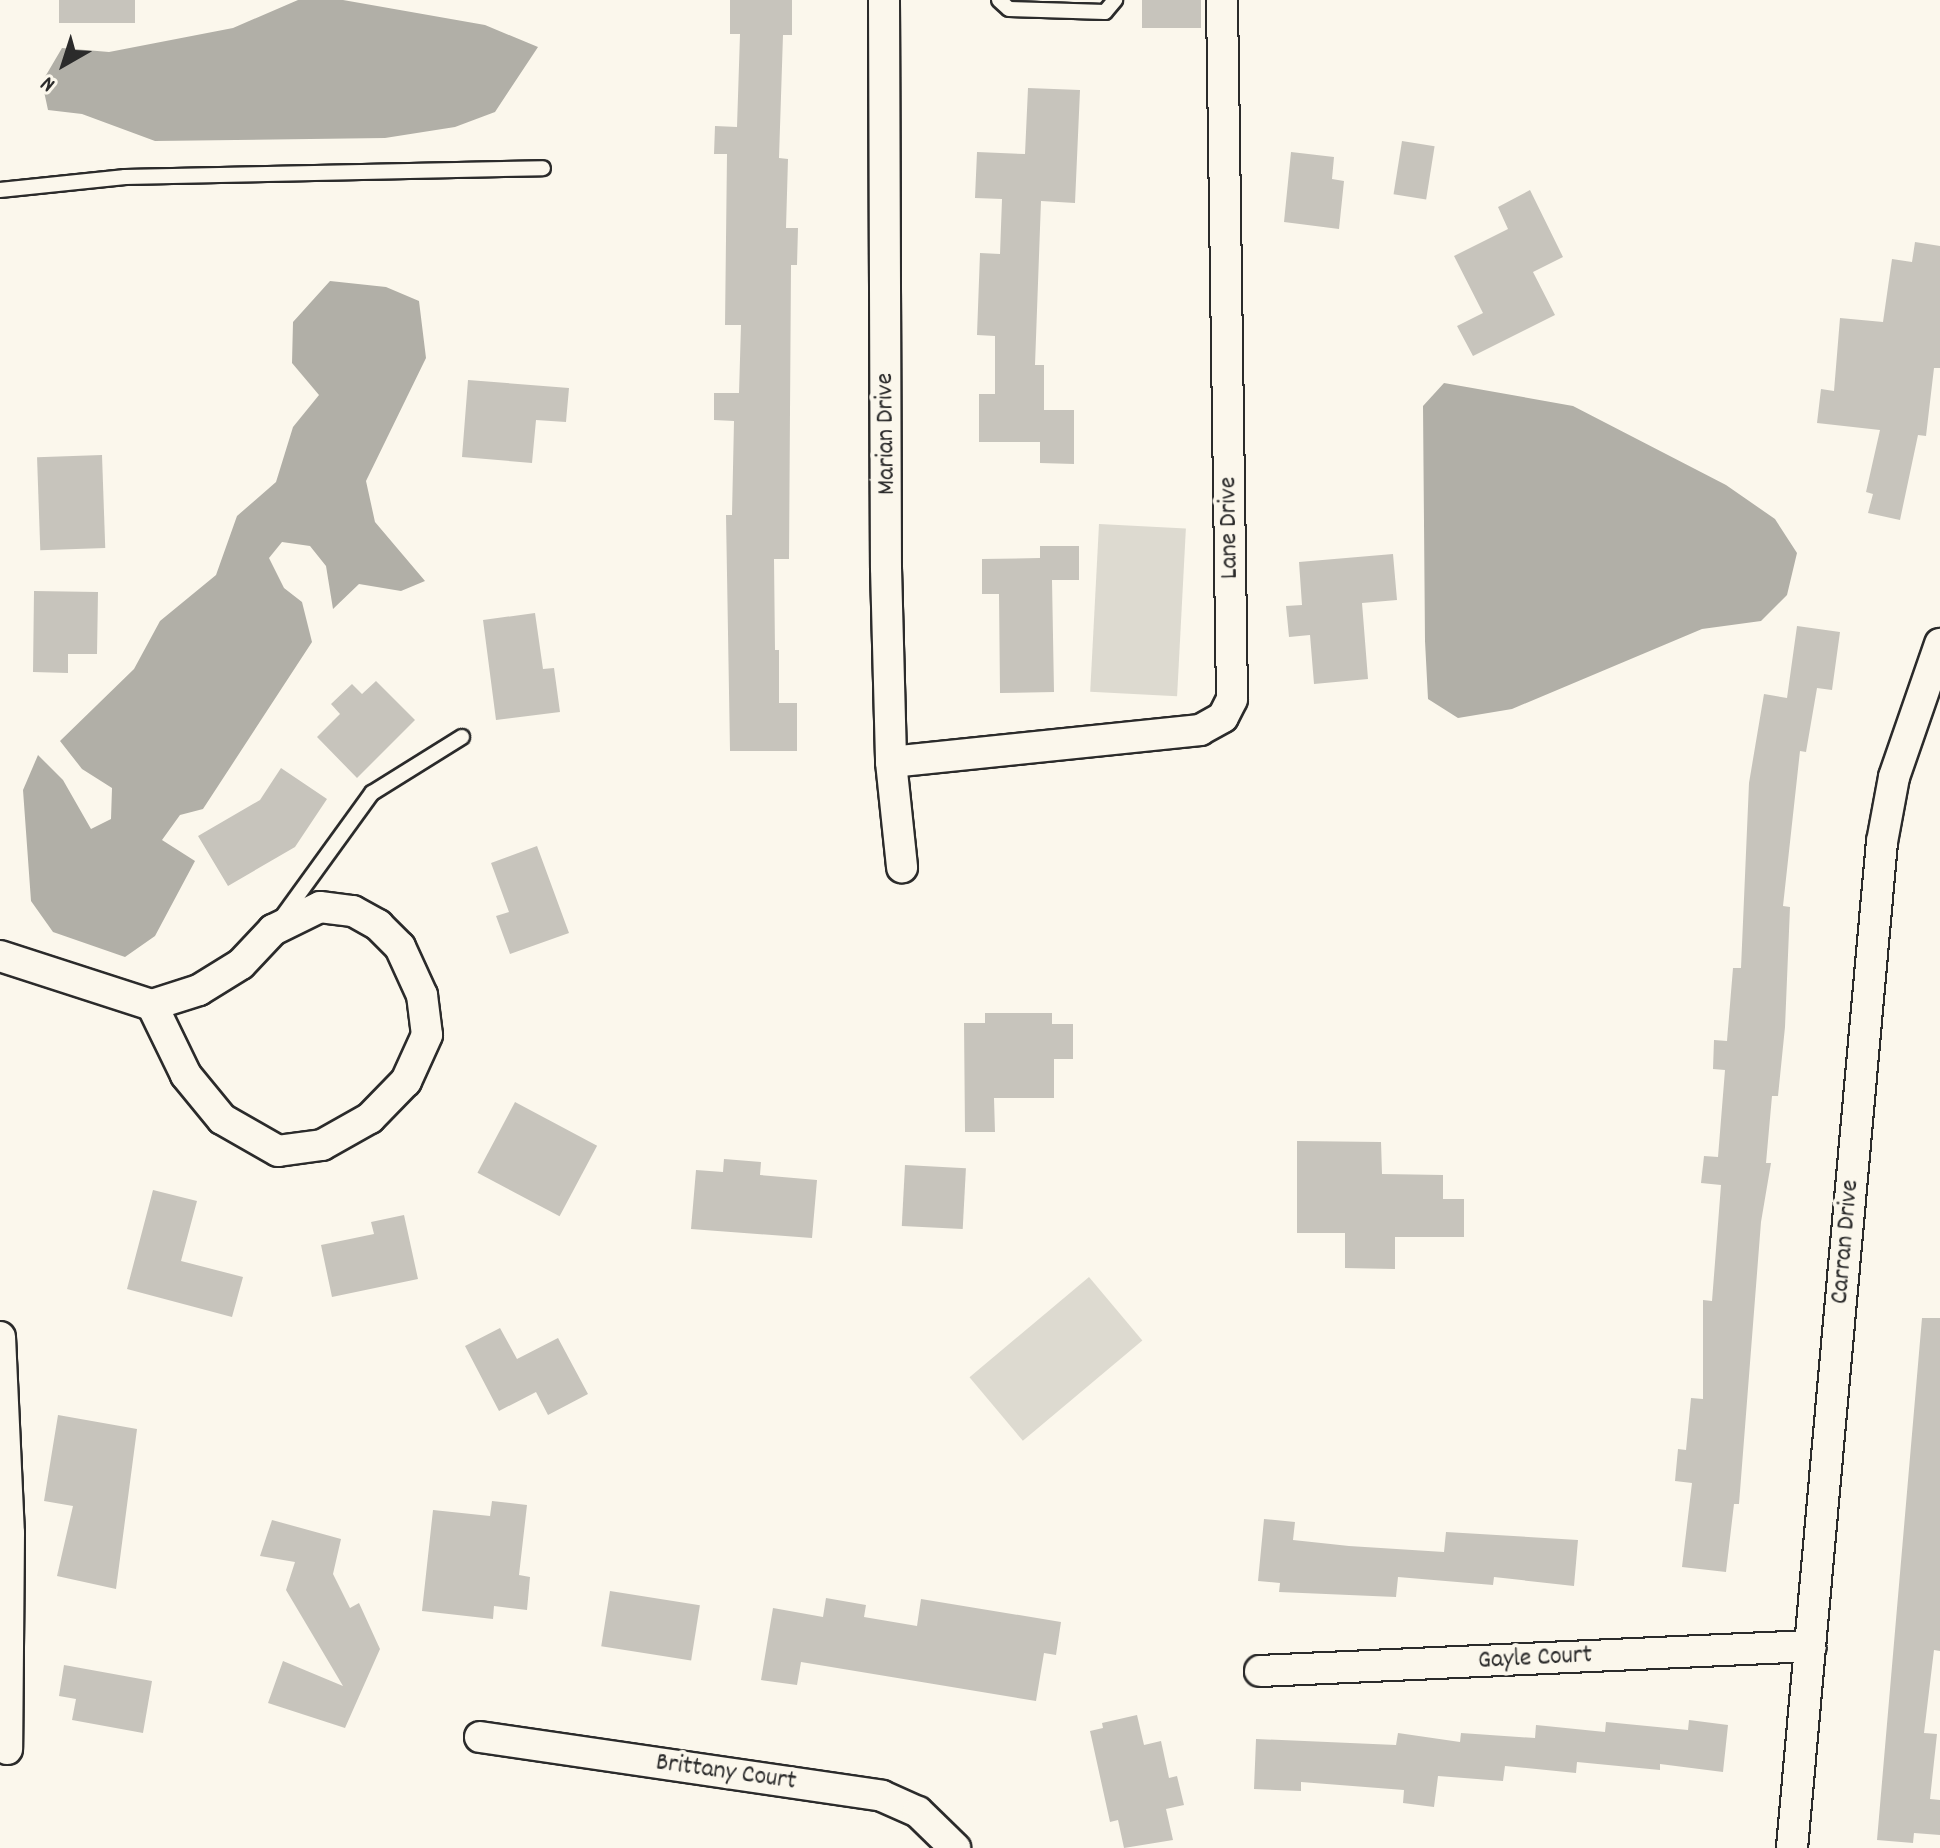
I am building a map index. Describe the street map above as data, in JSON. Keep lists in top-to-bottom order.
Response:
{
  "streets": {
    "street": [
      "Marian Drive",
      "Lane Drive",
      "Carran Drive",
      "Gayle Court",
      "Brittany Court"
    ]
  },
  "crossings": [
    ["Marian Drive", "Lane Drive"],
    ["Carran Drive", "Gayle Court"]
  ],
  "north": "bottom left"
}
